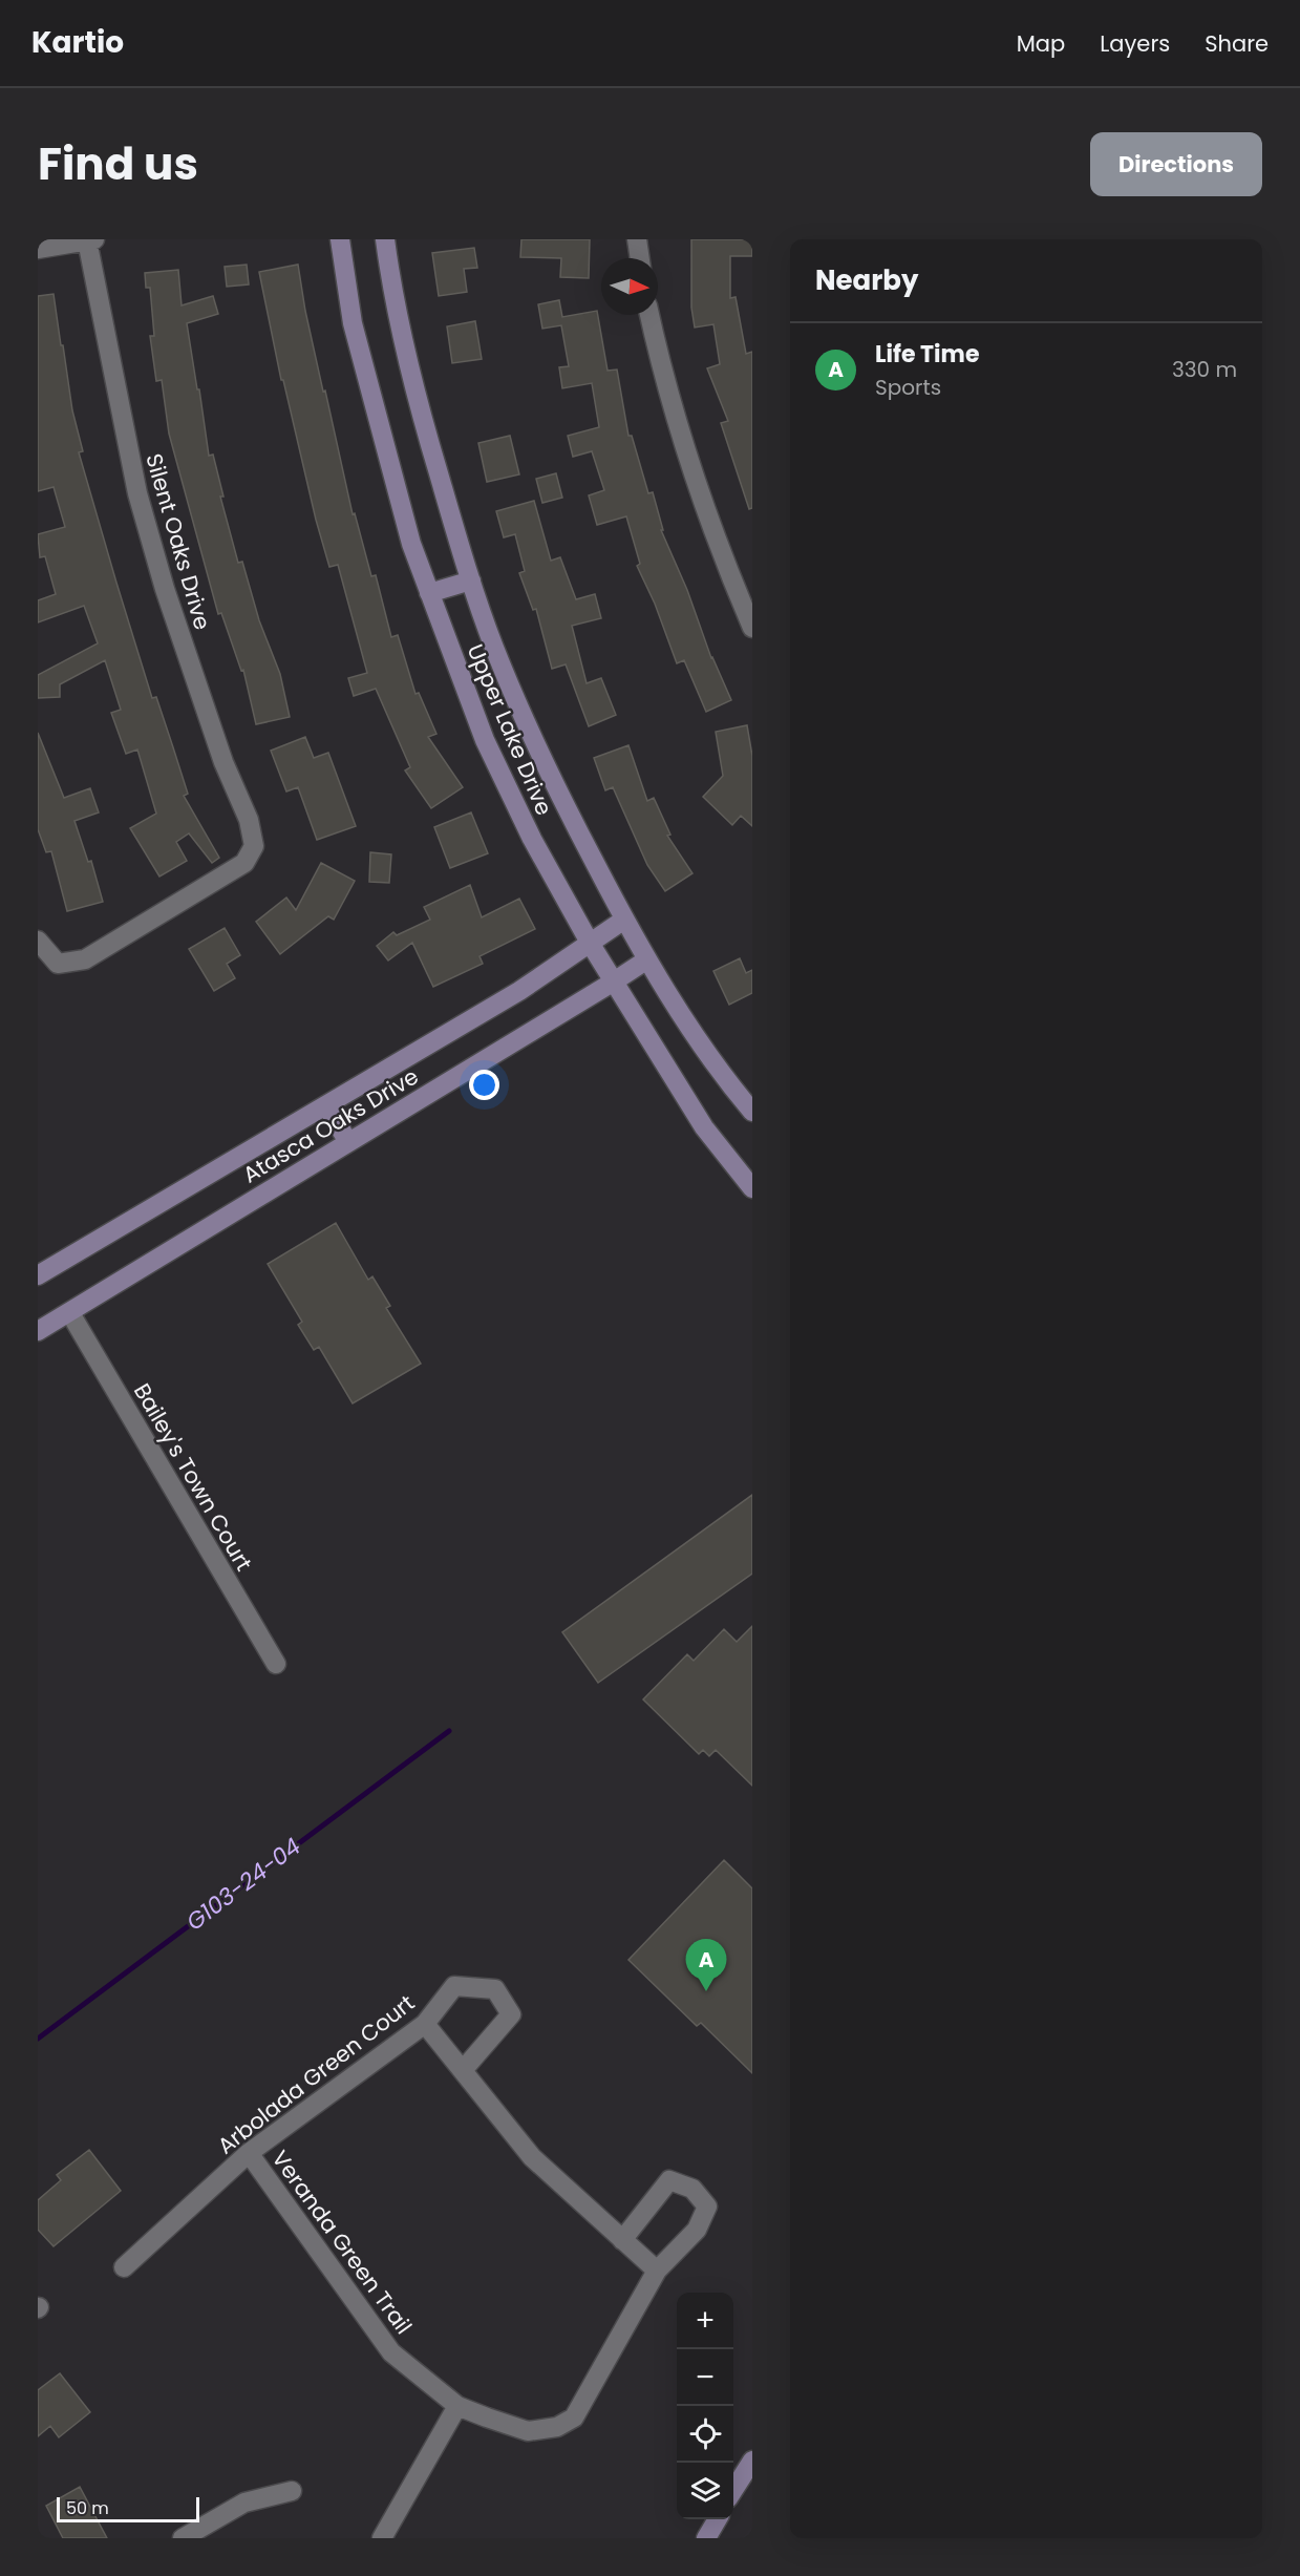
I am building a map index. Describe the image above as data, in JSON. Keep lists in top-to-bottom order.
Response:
{
  "streets": {
    "street": [
      "Silent Oaks Drive",
      "Upper Lake Drive",
      "Atasca Oaks Drive",
      "Bailey's Town Court",
      "Arbolada Green Court",
      "Veranda Green Trail"
    ]
  },
  "crossings": [
    ["Upper Lake Drive", "Atasca Oaks Drive"],
    ["Atasca Oaks Drive", "Bailey's Town Court"],
    ["Arbolada Green Court", "Veranda Green Trail"]
  ],
  "water": ["G103-24-04"],
  "scale_bar": "50 m",
  "north": "right",
  "page": {
    "header": "Kartio",
    "nav": ["Map", "Layers", "Share"],
    "title": "Find us",
    "buttons": "Directions",
    "heading": "Nearby",
    "list": [
      {
        "mark": "A",
        "name": "Life Time",
        "note": "Sports",
        "value": "330 m"
      }
    ],
    "pins": "A",
    "map_buttons": ["+", "−"],
    "scale": "50 m"
  }
}
